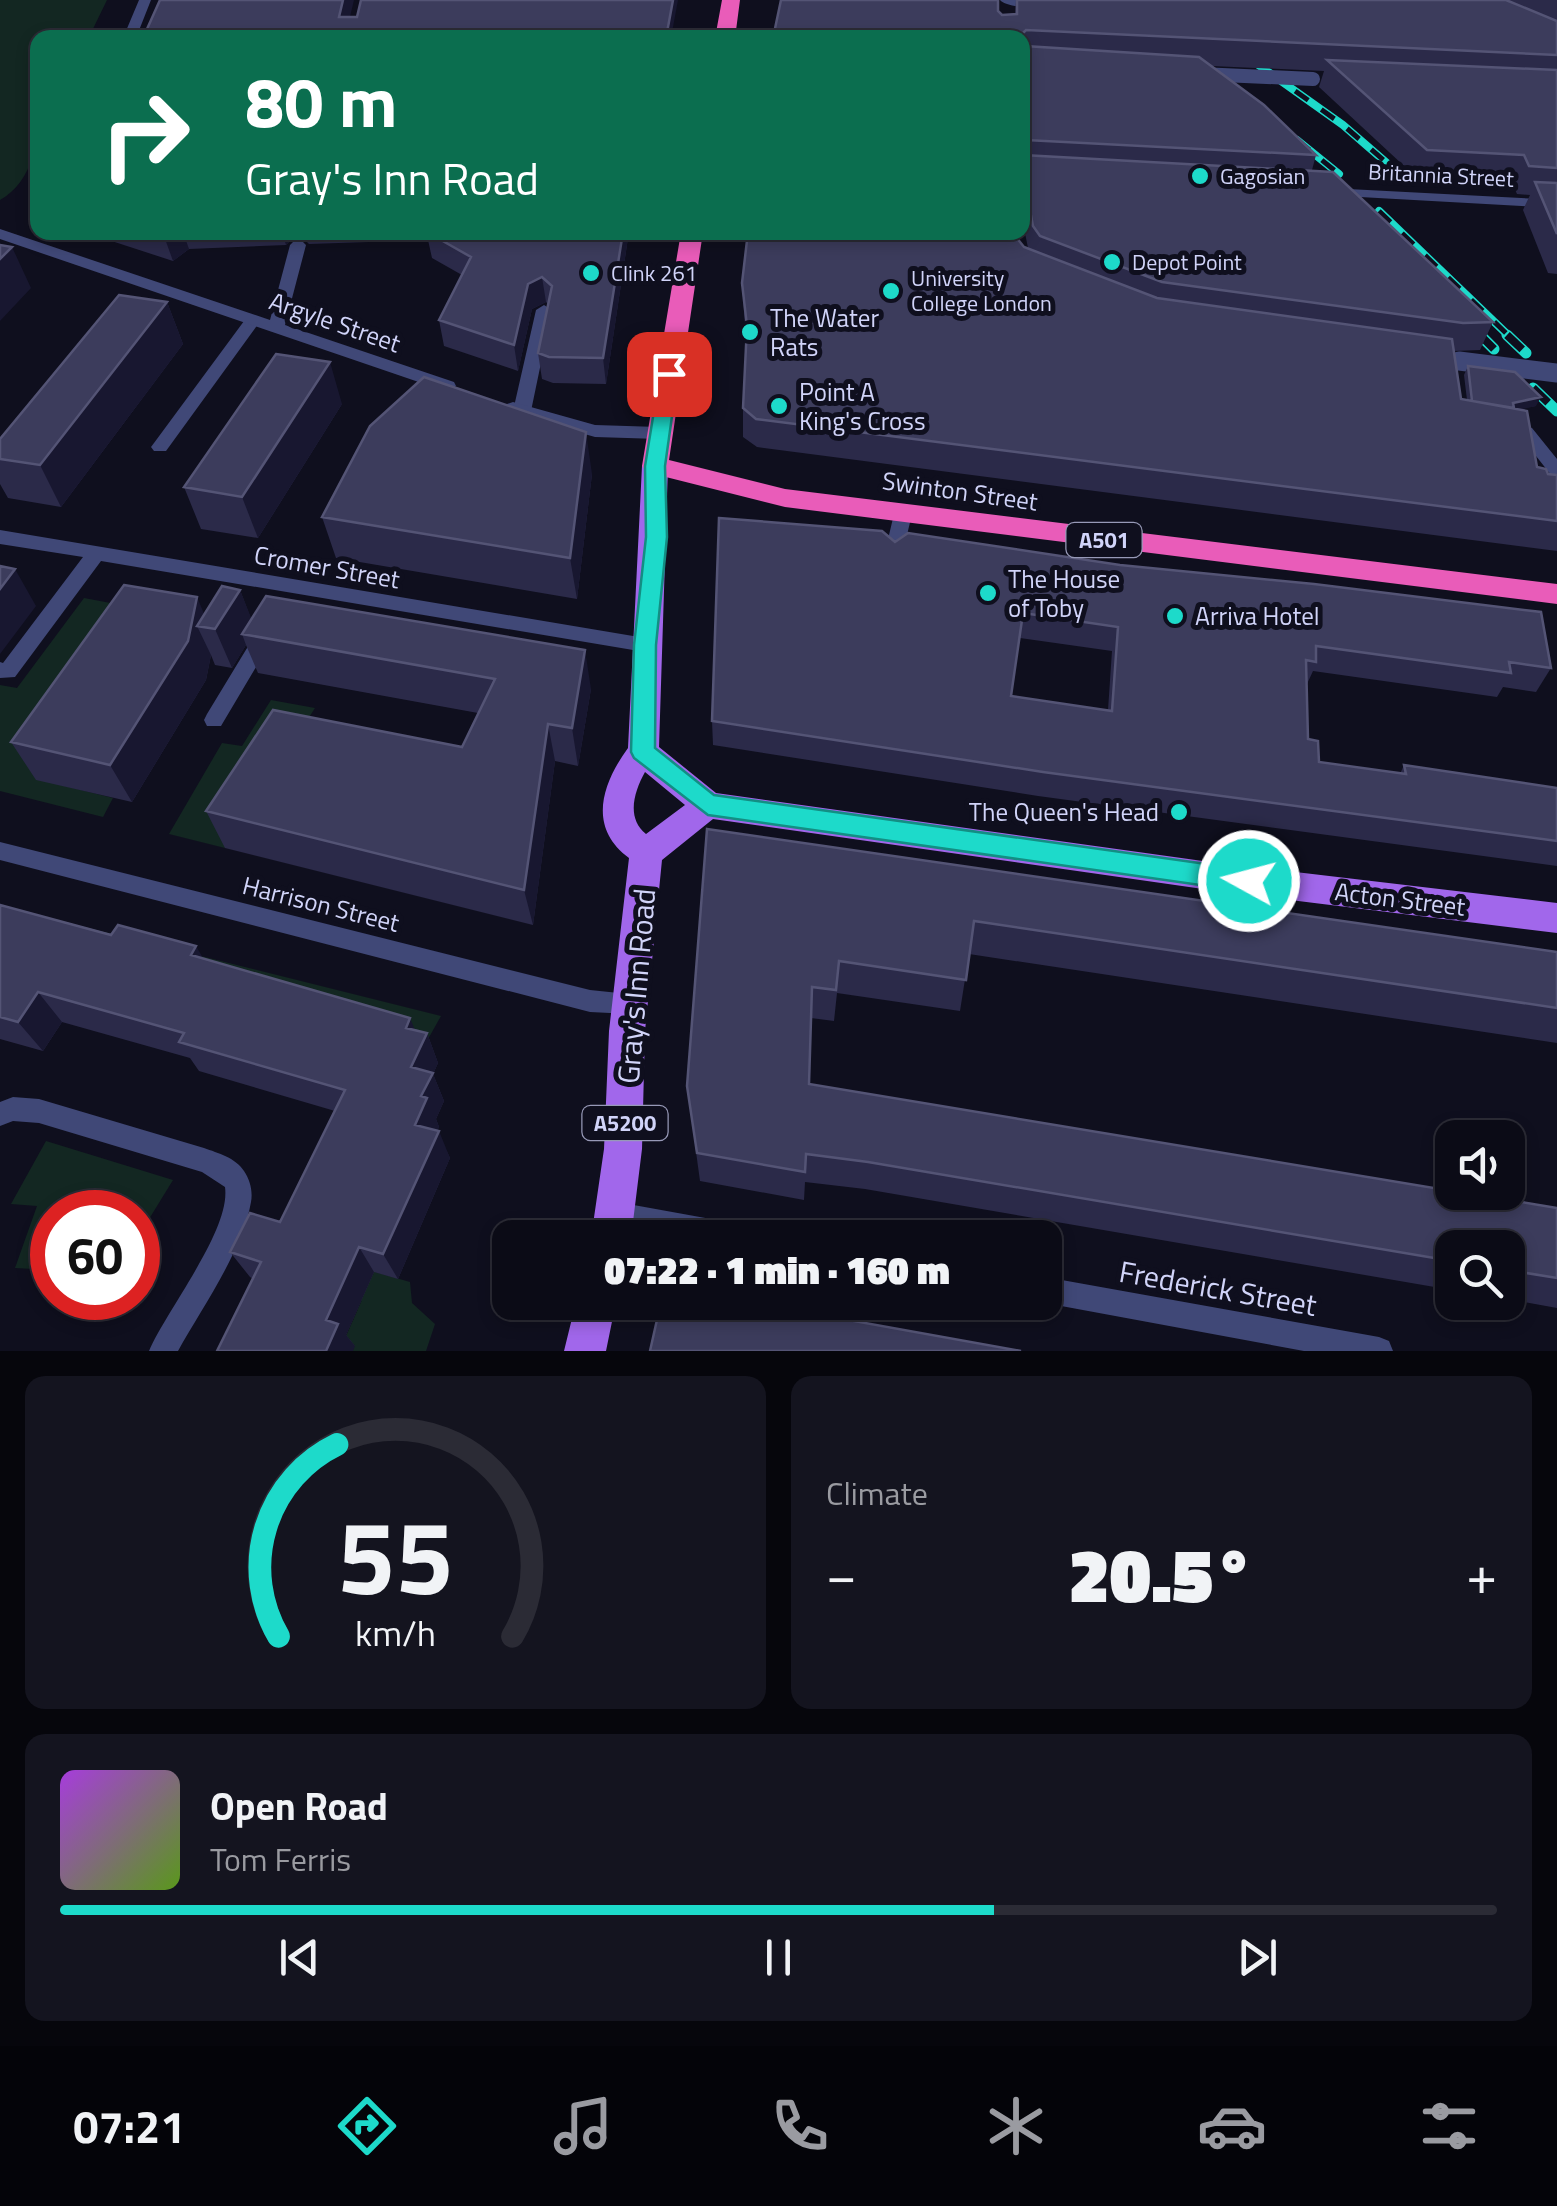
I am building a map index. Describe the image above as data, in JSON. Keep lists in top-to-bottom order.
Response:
{
  "streets": {
    "highway": ["Swinton Street", "A501"],
    "main road": ["Acton Street", "Gray's Inn Road", "A5200"],
    "street": [
      "Britannia Street",
      "Argyle Street",
      "Cromer Street",
      "Harrison Street",
      "Frederick Street"
    ]
  },
  "crossings": [
    ["Harrison Street", "Gray's Inn Road"]
  ],
  "places": [
    "Gagosian",
    "Depot Point",
    "Clink 261",
    "University College London",
    "The Water Rats",
    "Point A King's Cross",
    "The House of Toby",
    "Arriva Hotel",
    "The Queen's Head"
  ],
  "page": {
    "turn": ["80 m", "Gray's Inn Road"],
    "limit": "60",
    "trip": "07:22 · 1 min · 160 m",
    "tile": "Climate",
    "heat": ["−", "20.5°", "+"],
    "song": ["Open Road", "Tom Ferris"],
    "tabs": "07:21",
    "gauge": ["55", "km/h"]
  }
}
